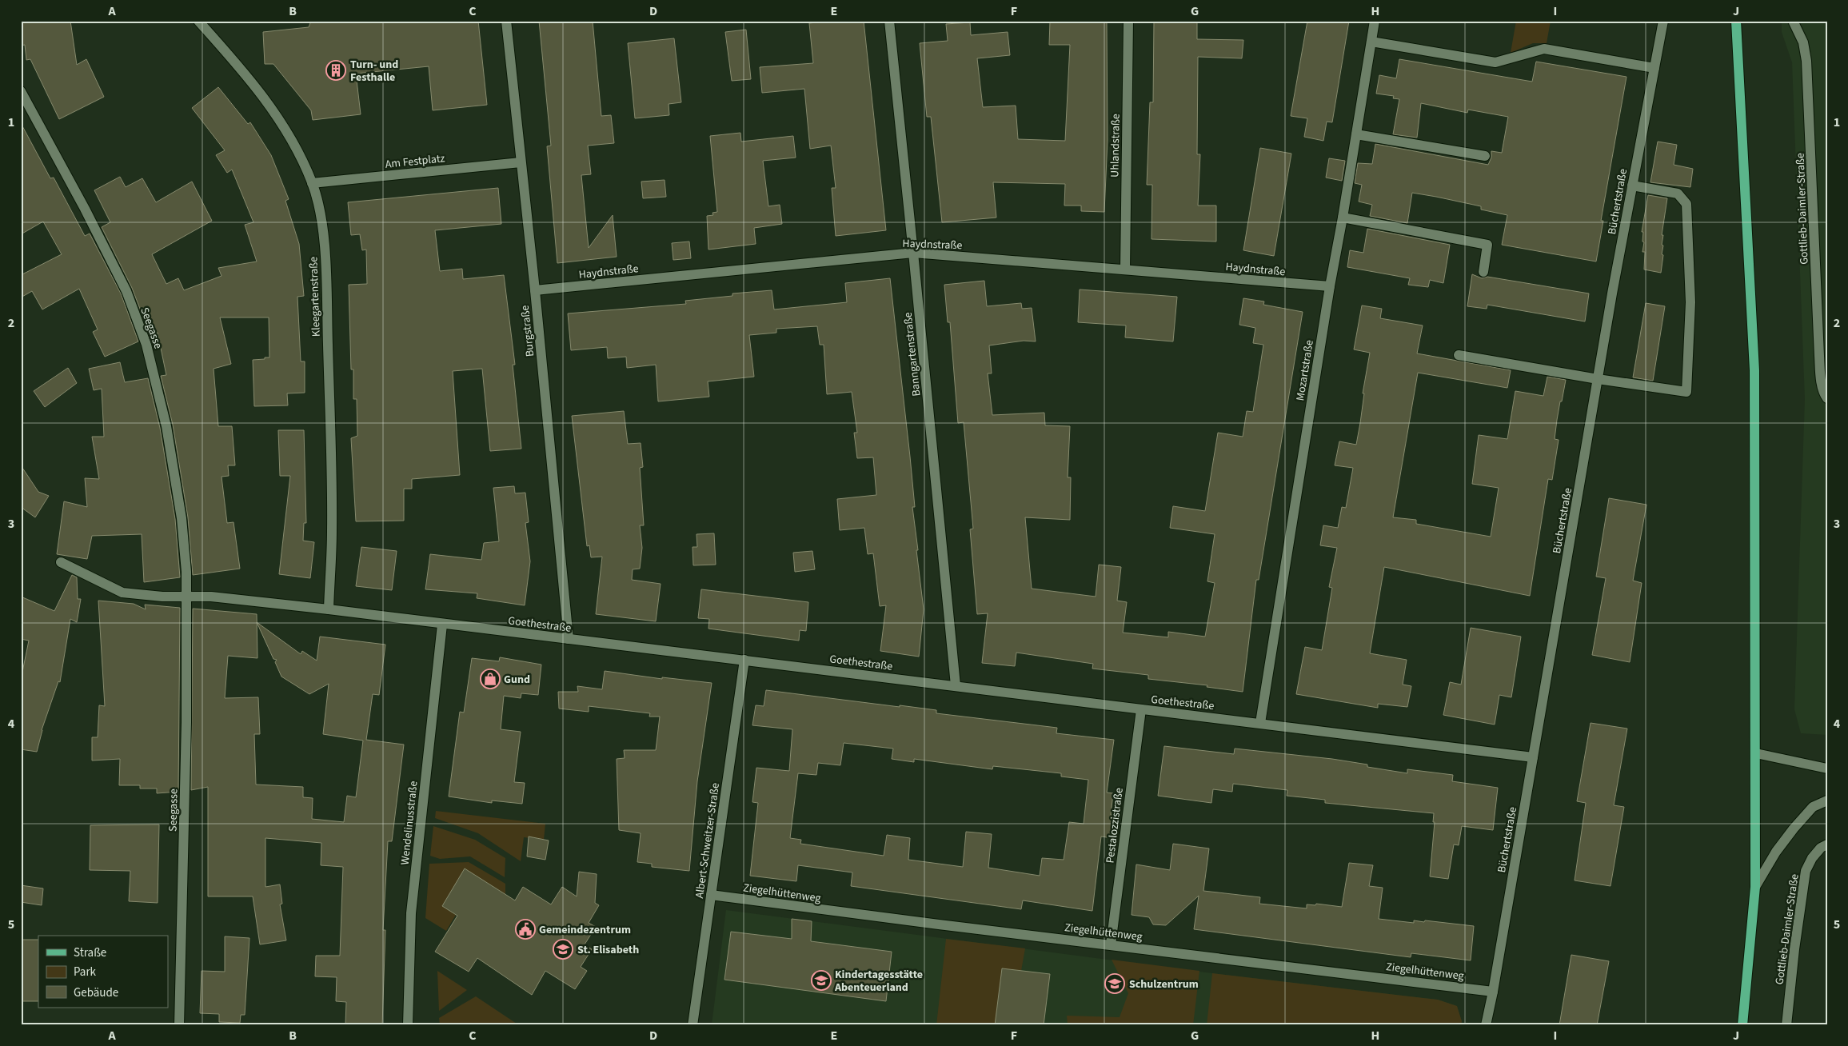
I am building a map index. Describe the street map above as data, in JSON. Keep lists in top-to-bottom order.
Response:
{
  "streets": {
    "street": [
      "Uhlandstraße",
      "Am Festplatz",
      "Büchertstraße",
      "Gottlieb-Daimler-Straße",
      "Haydnstraße",
      "Kleegartenstraße",
      "Seegasse",
      "Burgstraße",
      "Banngartenstraße",
      "Mozartstraße",
      "Goethestraße",
      "Wendelinusstraße",
      "Pestalozzistraße",
      "Albert-Schweitzer-Straße",
      "Ziegelhüttenweg"
    ]
  },
  "crossings": [
    ["Uhlandstraße", "Haydnstraße"],
    ["Am Festplatz", "Kleegartenstraße"],
    ["Am Festplatz", "Burgstraße"],
    ["Büchertstraße", "Goethestraße"],
    ["Büchertstraße", "Ziegelhüttenweg"],
    ["Haydnstraße", "Burgstraße"],
    ["Haydnstraße", "Banngartenstraße"],
    ["Haydnstraße", "Mozartstraße"],
    ["Kleegartenstraße", "Goethestraße"],
    ["Seegasse", "Goethestraße"],
    ["Burgstraße", "Goethestraße"],
    ["Banngartenstraße", "Goethestraße"],
    ["Mozartstraße", "Goethestraße"],
    ["Goethestraße", "Wendelinusstraße"],
    ["Goethestraße", "Pestalozzistraße"],
    ["Goethestraße", "Albert-Schweitzer-Straße"],
    ["Pestalozzistraße", "Ziegelhüttenweg"],
    ["Albert-Schweitzer-Straße", "Ziegelhüttenweg"]
  ],
  "places": {
    "building": ["Turn- und Festhalle"],
    "shop": ["Gund"],
    "public building": ["Gemeindezentrum"],
    "school or university": ["St. Elisabeth", "Kindertagesstätte Abenteuerland", "Schulzentrum"]
  },
  "legend": ["Straße", "Park", "Gebäude"],
  "grid": {
    "columns": [
      "A",
      "B",
      "C",
      "D",
      "E",
      "F",
      "G",
      "H",
      "I",
      "J"
    ],
    "rows": [
      "1",
      "2",
      "3",
      "4",
      "5"
    ]
  }
}
